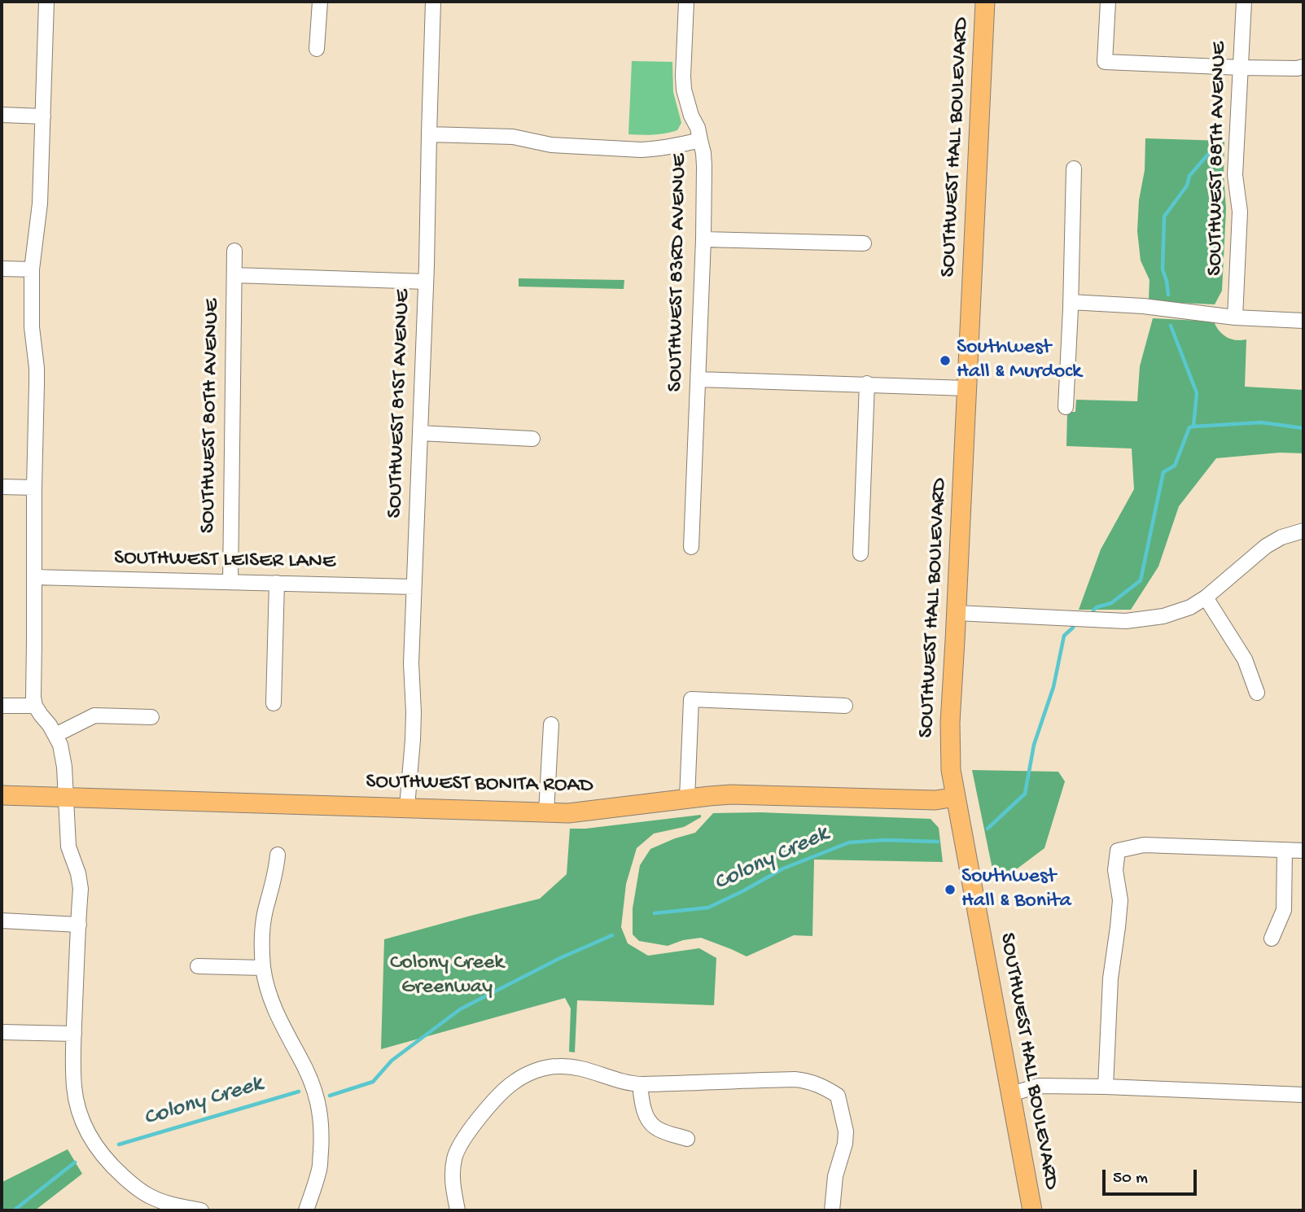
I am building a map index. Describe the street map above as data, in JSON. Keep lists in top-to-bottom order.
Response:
{
  "streets": {
    "main road": ["SOUTHWEST HALL BOULEVARD", "SOUTHWEST BONITA ROAD"],
    "street": [
      "SOUTHWEST 88TH AVENUE",
      "SOUTHWEST 83RD AVENUE",
      "SOUTHWEST 81ST AVENUE",
      "SOUTHWEST 80TH AVENUE",
      "SOUTHWEST LEISER LANE"
    ]
  },
  "crossings": [
    ["SOUTHWEST HALL BOULEVARD", "SOUTHWEST BONITA ROAD"],
    ["SOUTHWEST 81ST AVENUE", "SOUTHWEST LEISER LANE"],
    ["SOUTHWEST 81ST AVENUE", "SOUTHWEST BONITA ROAD"],
    ["SOUTHWEST 80TH AVENUE", "SOUTHWEST LEISER LANE"]
  ],
  "water": ["Colony Creek"],
  "parks": ["Colony Creek Greenway"],
  "places": ["Southwest Hall & Murdock", "Southwest Hall & Bonita"],
  "scale_bar": "50 m"
}
